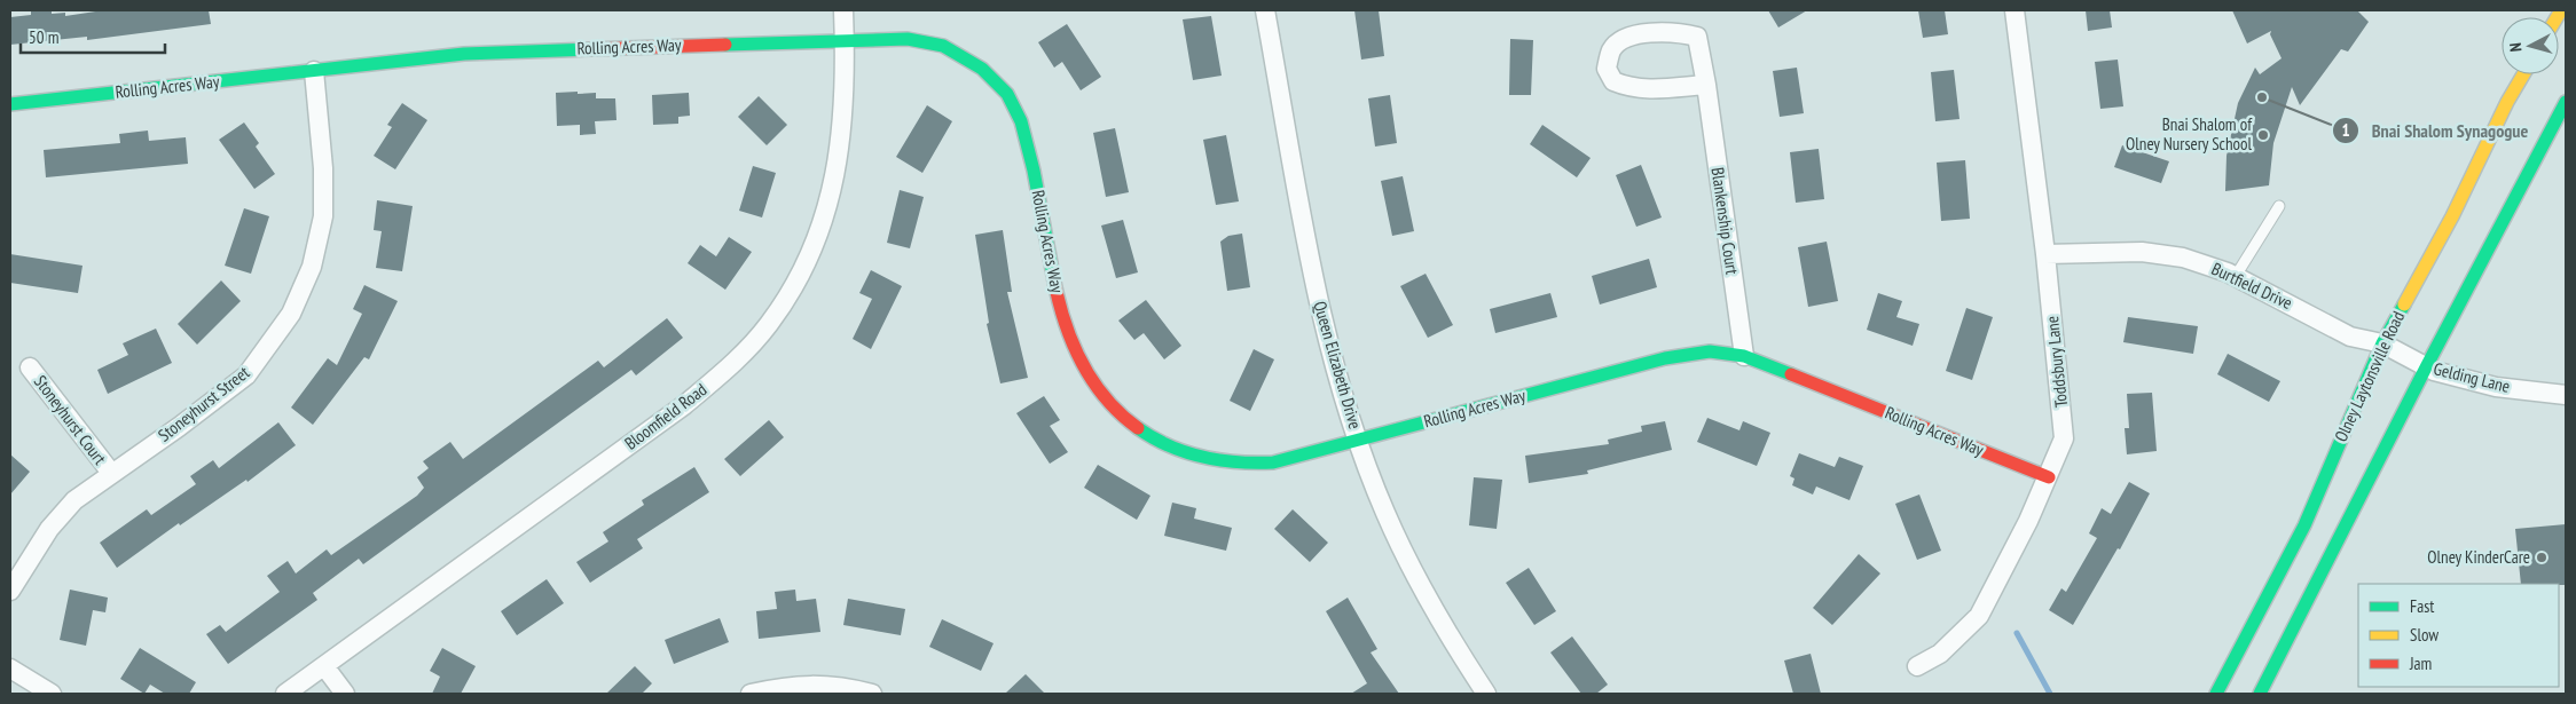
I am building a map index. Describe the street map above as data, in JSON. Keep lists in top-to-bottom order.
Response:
{
  "streets": {
    "street": [
      "Rolling Acres Way",
      "Blankenship Court",
      "Burtfield Drive",
      "Toddsbury Lane",
      "Queen Elizabeth Drive",
      "Olney Laytonsville Road",
      "Gelding Lane",
      "Stoneyhurst Street",
      "Bloomfield Road",
      "Stoneyhurst Court"
    ]
  },
  "crossings": [
    ["Rolling Acres Way", "Blankenship Court"],
    ["Rolling Acres Way", "Toddsbury Lane"],
    ["Rolling Acres Way", "Queen Elizabeth Drive"],
    ["Rolling Acres Way", "Stoneyhurst Street"],
    ["Rolling Acres Way", "Bloomfield Road"],
    ["Burtfield Drive", "Toddsbury Lane"],
    ["Burtfield Drive", "Olney Laytonsville Road"],
    ["Burtfield Drive", "Gelding Lane"],
    ["Olney Laytonsville Road", "Gelding Lane"],
    ["Stoneyhurst Street", "Stoneyhurst Court"]
  ],
  "places": ["Bnai Shalom Synagogue", "Bnai Shalom of Olney Nursery School", "Olney KinderCare"],
  "legend": ["Fast", "Slow", "Jam"],
  "scale_bar": "50 m",
  "north": "left"
}
